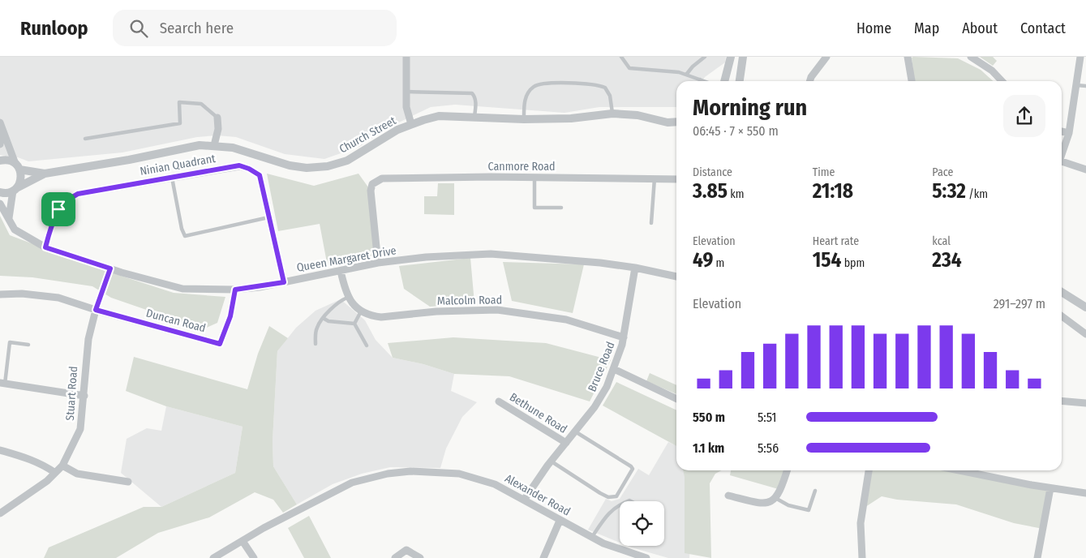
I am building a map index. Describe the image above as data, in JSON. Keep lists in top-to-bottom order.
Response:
{
  "streets": {
    "street": [
      "Church Street",
      "Ninian Quadrant",
      "Canmore Road",
      "Queen Margaret Drive",
      "Malcolm Road",
      "Duncan Road",
      "Bruce Road",
      "Stuart Road",
      "Bethune Road",
      "Alexander Road"
    ]
  },
  "crossings": [
    ["Ninian Quadrant", "Queen Margaret Drive"],
    ["Canmore Road", "Queen Margaret Drive"],
    ["Queen Margaret Drive", "Duncan Road"],
    ["Queen Margaret Drive", "Bruce Road"],
    ["Queen Margaret Drive", "Stuart Road"],
    ["Malcolm Road", "Bruce Road"],
    ["Duncan Road", "Stuart Road"],
    ["Bruce Road", "Bethune Road"],
    ["Bruce Road", "Alexander Road"]
  ],
  "page": {
    "header": "Runloop",
    "search": "Search here",
    "nav": [
      "Home",
      "Map",
      "About",
      "Contact"
    ],
    "heading": ["Morning run", "06:45 · 7 × 550 m"],
    "stats": [
      ["Distance", "3.85 km"],
      ["Time", "21:18"],
      ["Pace", "5:32 /km"],
      ["Elevation", "49 m"],
      ["Heart rate", "154 bpm"],
      ["kcal", "234"]
    ],
    "chart": ["Elevation", "291–297 m"],
    "list": [
      {
        "name": "550 m",
        "note": "5:51"
      },
      {
        "name": "1.1 km",
        "note": "5:56"
      }
    ]
  }
}
